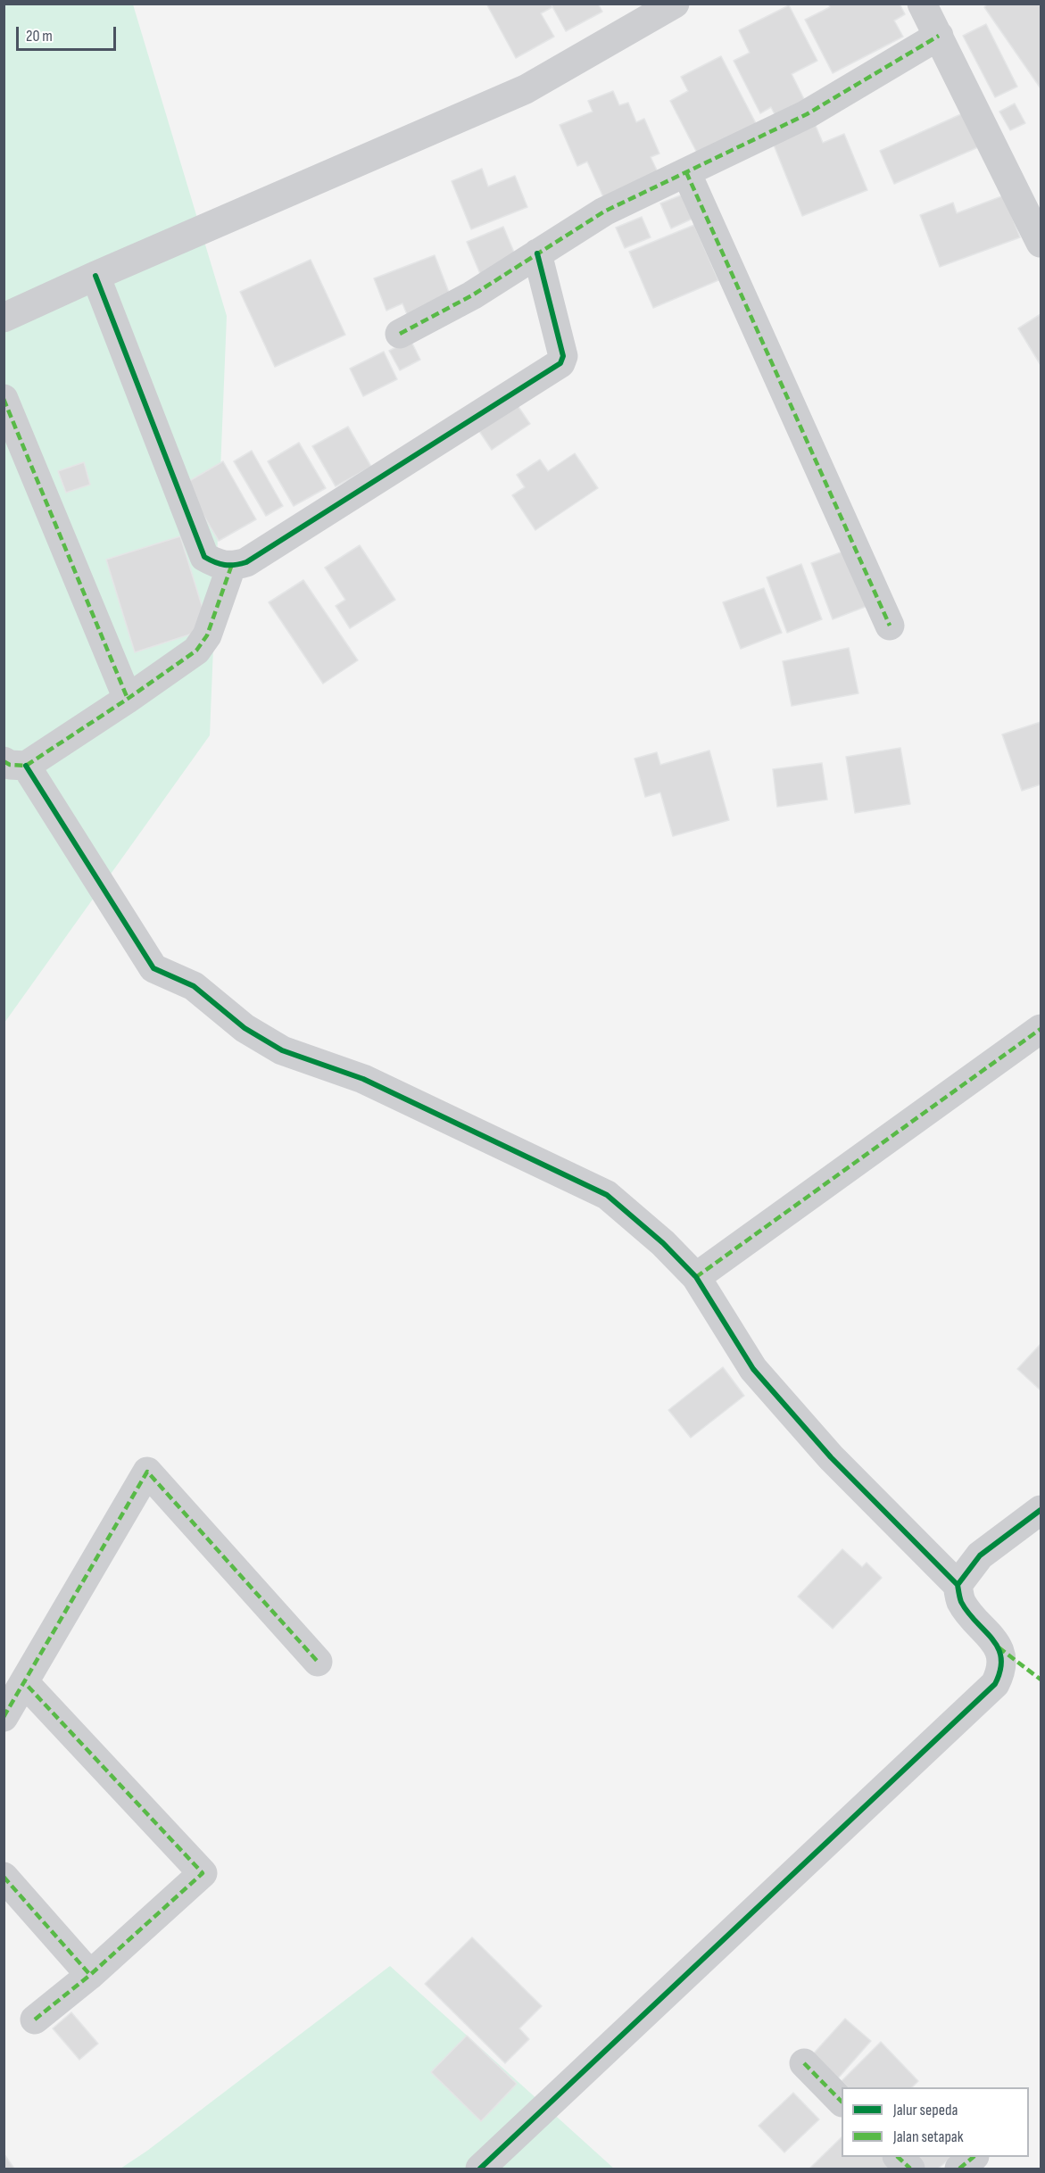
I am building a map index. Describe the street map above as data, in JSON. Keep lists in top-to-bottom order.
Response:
{
  "legend": ["Jalur sepeda", "Jalan setapak"],
  "scale_bar": "20 m"
}
